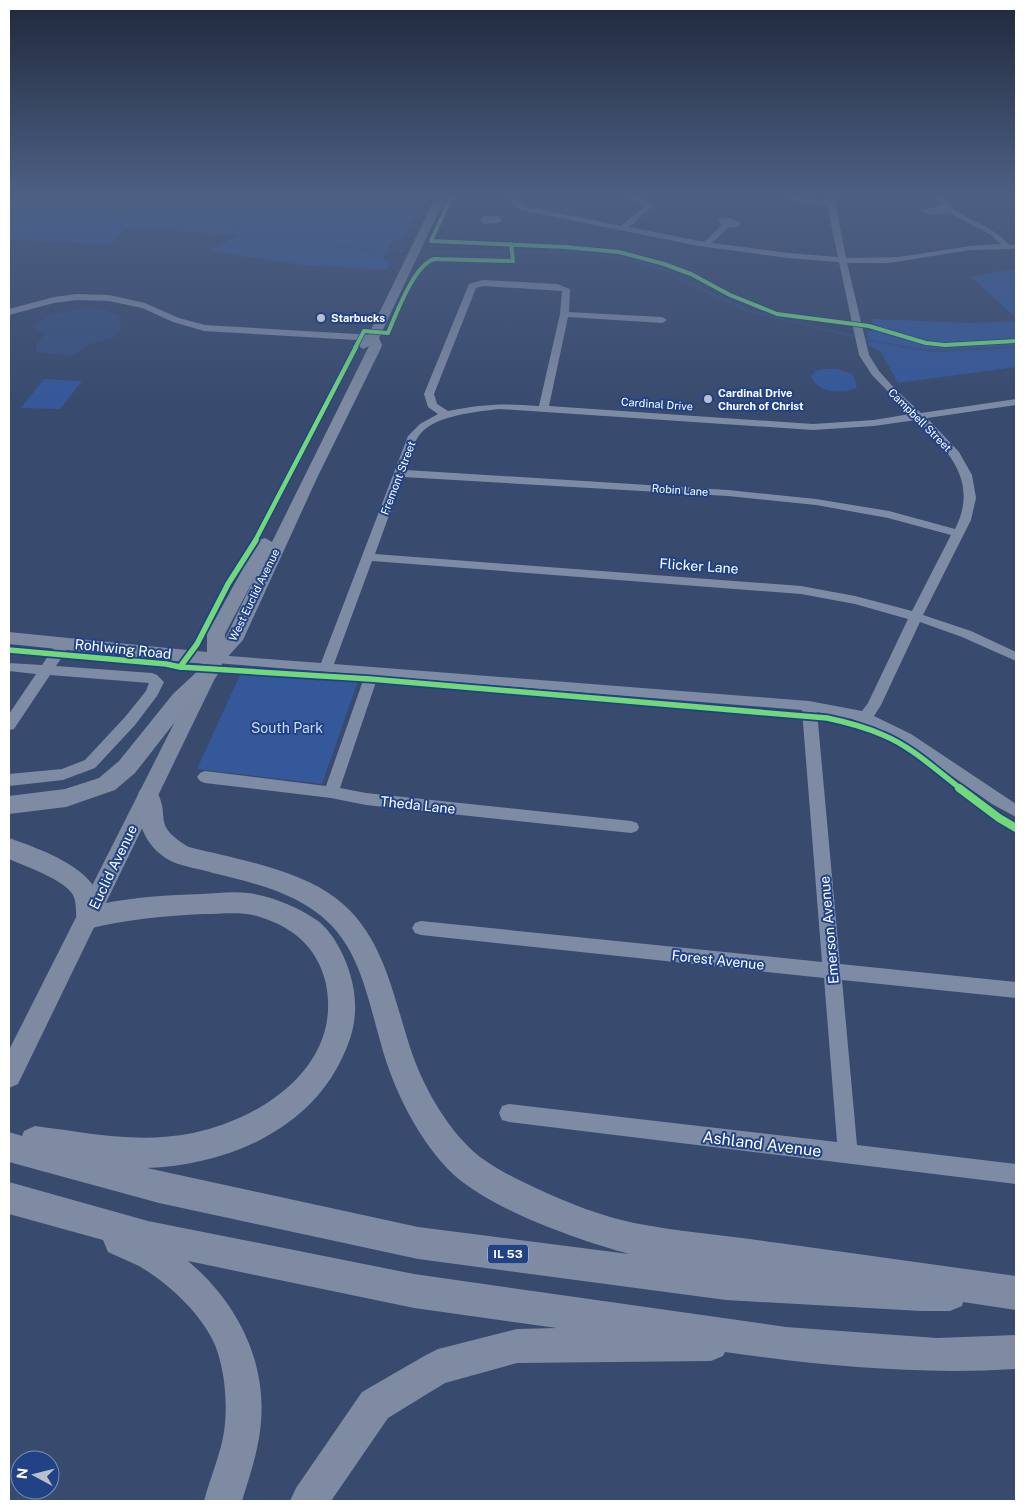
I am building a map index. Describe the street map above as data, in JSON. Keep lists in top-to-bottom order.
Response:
{
  "streets": {
    "highway": ["IL 53"],
    "main road": ["West Euclid Avenue", "Rohlwing Road", "Euclid Avenue"],
    "street": [
      "Cardinal Drive",
      "Campbell Street",
      "Fremont Street",
      "Robin Lane",
      "Flicker Lane",
      "Theda Lane",
      "Emerson Avenue",
      "Forest Avenue",
      "Ashland Avenue"
    ]
  },
  "crossings": [
    ["Cardinal Drive", "Campbell Street"],
    ["Cardinal Drive", "Fremont Street"],
    ["Campbell Street", "Robin Lane"],
    ["Campbell Street", "Flicker Lane"],
    ["Campbell Street", "Rohlwing Road"],
    ["Fremont Street", "Robin Lane"],
    ["Fremont Street", "Flicker Lane"],
    ["Fremont Street", "Rohlwing Road"],
    ["West Euclid Avenue", "Rohlwing Road"],
    ["West Euclid Avenue", "Euclid Avenue"],
    ["Rohlwing Road", "Euclid Avenue"],
    ["Rohlwing Road", "Emerson Avenue"],
    ["Emerson Avenue", "Forest Avenue"],
    ["Emerson Avenue", "Ashland Avenue"]
  ],
  "parks": ["South Park"],
  "places": ["Starbucks", "Cardinal Drive Church of Christ"],
  "north": "left"
}
